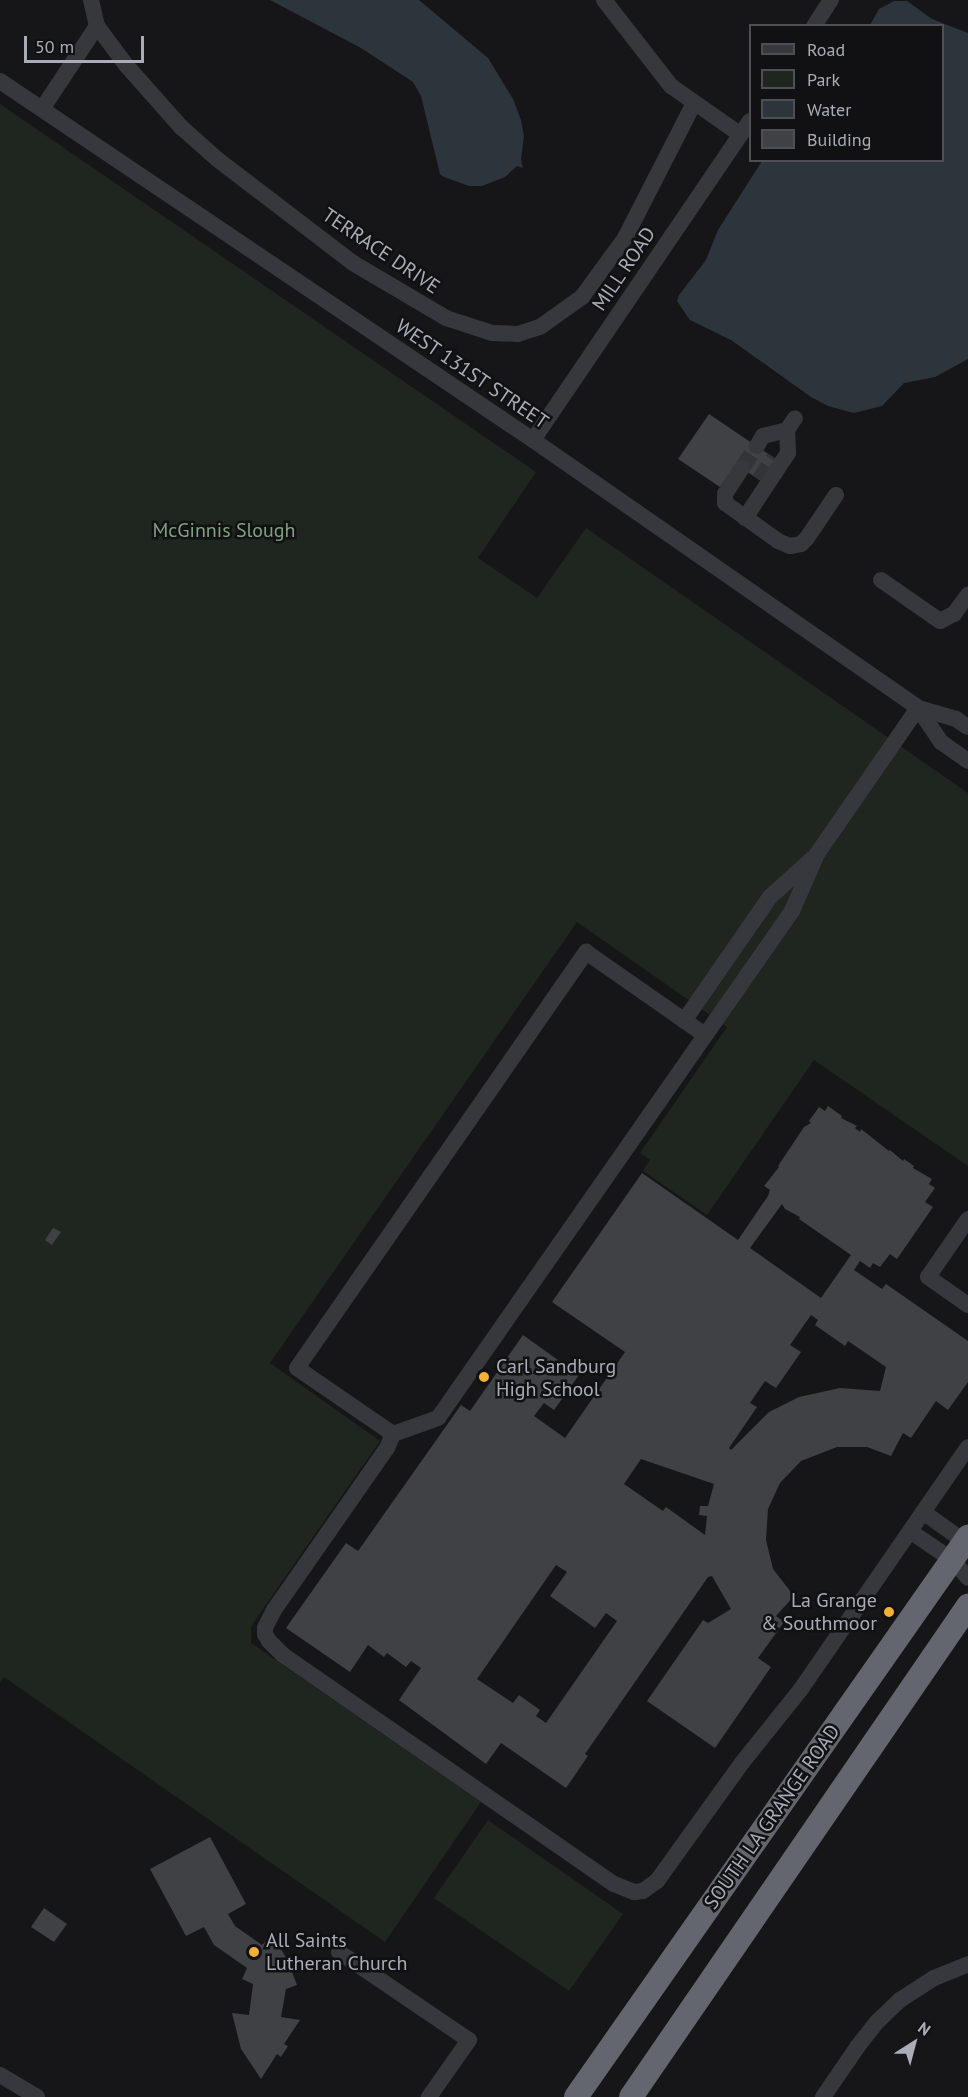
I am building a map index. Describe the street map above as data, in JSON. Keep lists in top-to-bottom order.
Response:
{
  "streets": {
    "highway": ["SOUTH LA GRANGE ROAD"],
    "street": ["TERRACE DRIVE", "MILL ROAD", "WEST 131ST STREET"]
  },
  "crossings": [
    ["MILL ROAD", "WEST 131ST STREET"]
  ],
  "parks": ["McGinnis Slough"],
  "places": ["Carl Sandburg High School", "La Grange & Southmoor", "All Saints Lutheran Church"],
  "legend": [
    "Road",
    "Park",
    "Water",
    "Building"
  ],
  "scale_bar": "50 m",
  "north": "top right"
}
